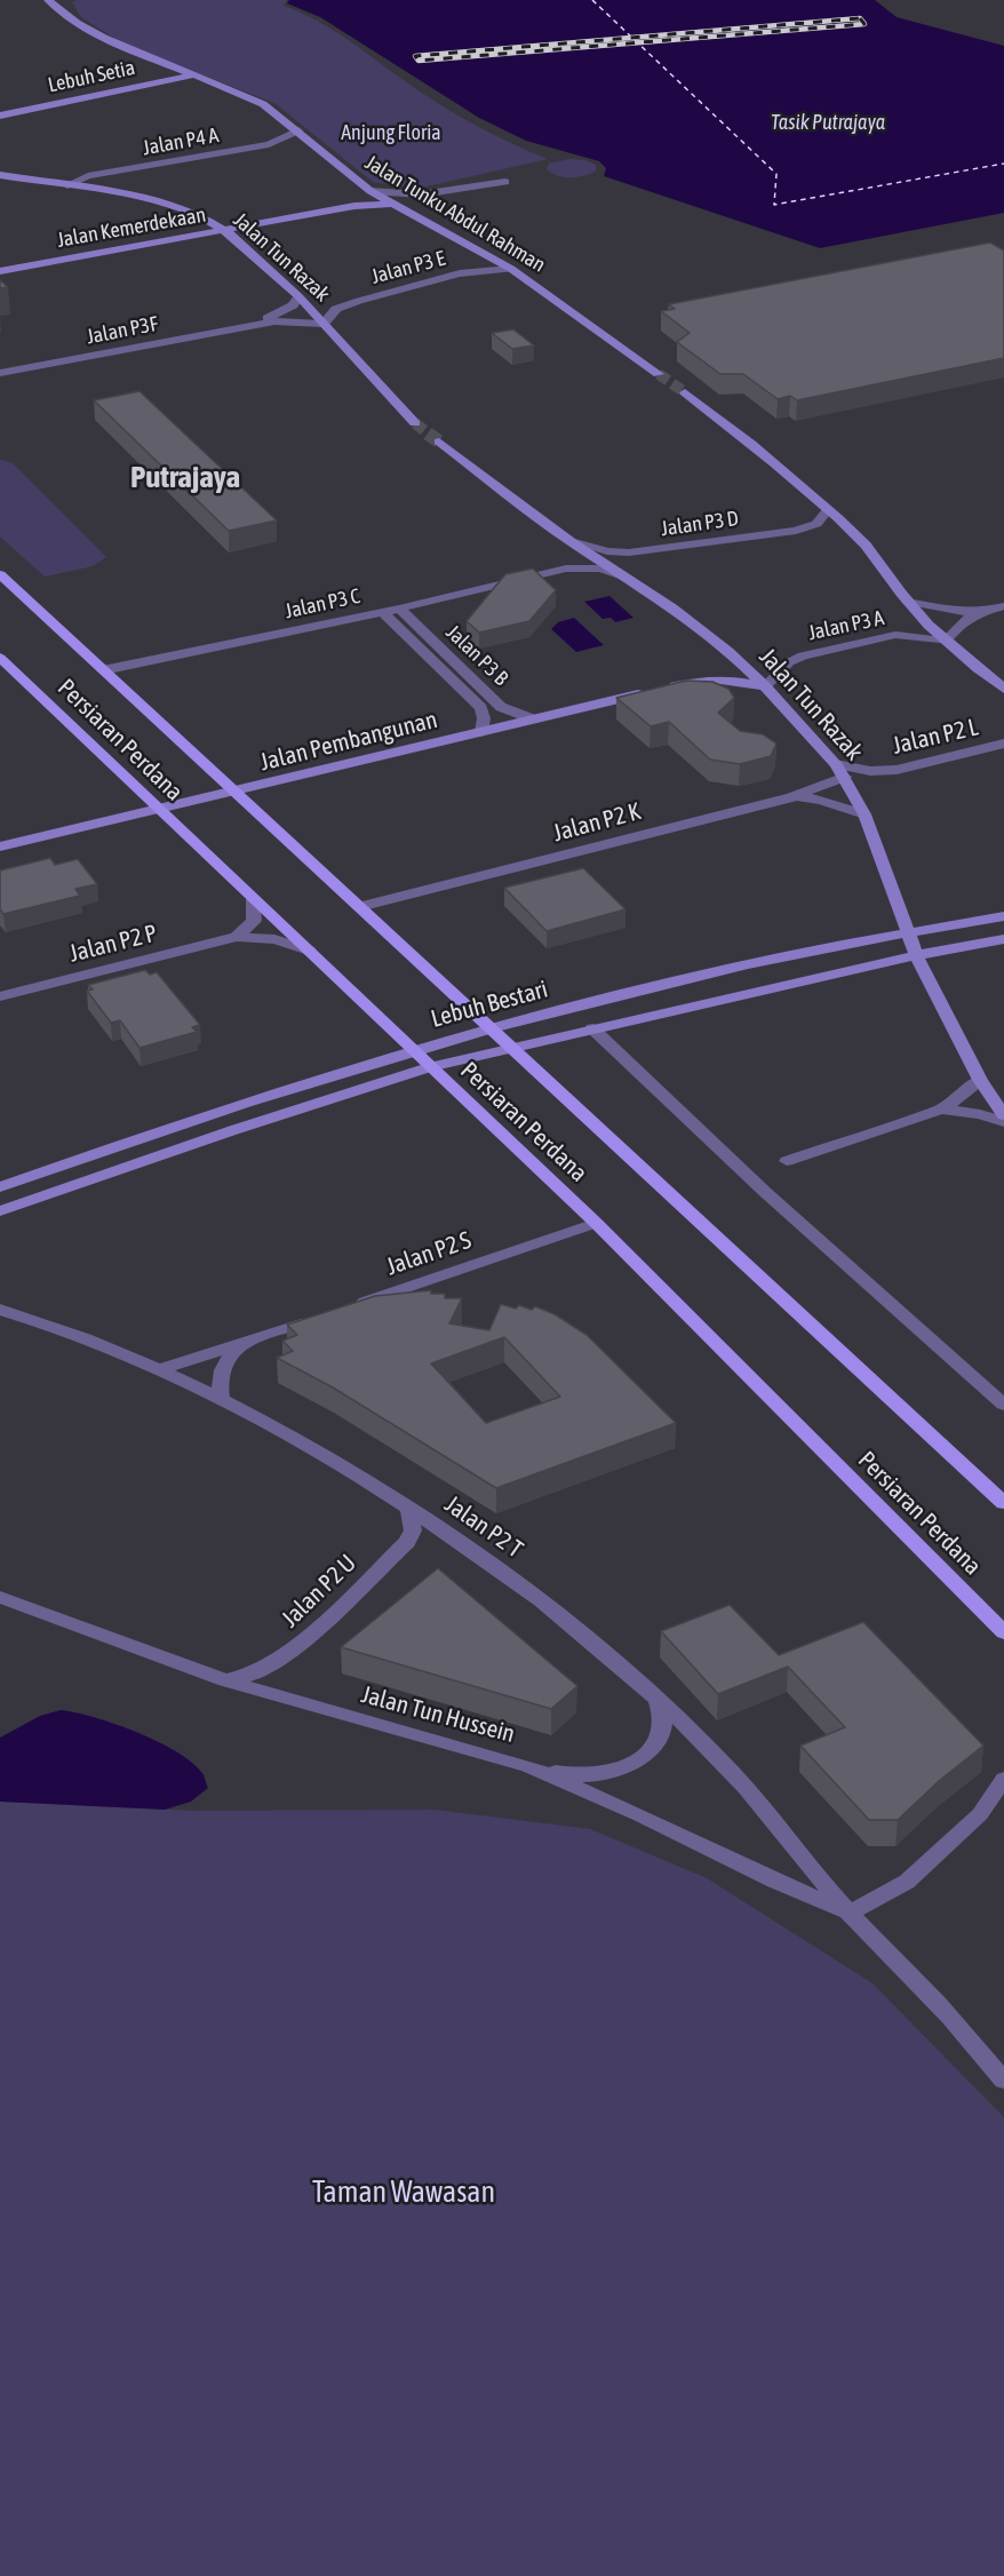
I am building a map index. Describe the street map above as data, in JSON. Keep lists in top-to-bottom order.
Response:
{
  "streets": {
    "main road": ["Persiaran Perdana"],
    "street": [
      "Lebuh Setia",
      "Jalan P4 A",
      "Jalan Tunku Abdul Rahman",
      "Jalan Kemerdekaan",
      "Jalan Tun Razak",
      "Jalan P3 E",
      "Jalan P3F",
      "Jalan P3 D",
      "Jalan P3 C",
      "Jalan P3 A",
      "Jalan P3 B",
      "Jalan P2 L",
      "Jalan Pembangunan",
      "Jalan P2 K",
      "Jalan P2 P",
      "Lebuh Bestari",
      "Jalan P2 S",
      "Jalan P2 T",
      "Jalan P2 U",
      "Jalan Tun Hussein"
    ]
  },
  "crossings": [
    ["Lebuh Setia", "Jalan Tunku Abdul Rahman"],
    ["Jalan P4 A", "Jalan Tunku Abdul Rahman"],
    ["Jalan P4 A", "Jalan Tun Razak"],
    ["Jalan Tunku Abdul Rahman", "Jalan Kemerdekaan"],
    ["Jalan Tunku Abdul Rahman", "Jalan P3 E"],
    ["Jalan Kemerdekaan", "Jalan Tun Razak"],
    ["Jalan Tun Razak", "Jalan P3 E"],
    ["Jalan Tun Razak", "Jalan P3F"],
    ["Jalan Tun Razak", "Jalan P3 D"],
    ["Jalan Tun Razak", "Jalan P3 C"],
    ["Jalan Tun Razak", "Jalan P3 A"],
    ["Jalan Tun Razak", "Jalan P2 L"],
    ["Jalan Tun Razak", "Jalan Pembangunan"],
    ["Jalan Tun Razak", "Jalan P2 K"],
    ["Jalan Tun Razak", "Lebuh Bestari"],
    ["Jalan P3 E", "Jalan P3F"],
    ["Jalan P3 D", "Jalan P3 C"],
    ["Jalan P3 C", "Jalan P3 B"],
    ["Jalan P3 C", "Persiaran Perdana"],
    ["Jalan P3 A", "Jalan Pembangunan"],
    ["Jalan P3 B", "Jalan Pembangunan"],
    ["Persiaran Perdana", "Jalan Pembangunan"],
    ["Persiaran Perdana", "Jalan P2 K"],
    ["Persiaran Perdana", "Jalan P2 P"],
    ["Persiaran Perdana", "Lebuh Bestari"],
    ["Persiaran Perdana", "Jalan P2 S"],
    ["Jalan P2 T", "Jalan P2 U"],
    ["Jalan P2 T", "Jalan Tun Hussein"],
    ["Jalan P2 U", "Jalan Tun Hussein"]
  ],
  "districts": ["Putrajaya"],
  "water": ["Tasik Putrajaya"],
  "parks": ["Anjung Floria", "Taman Wawasan"]
}
